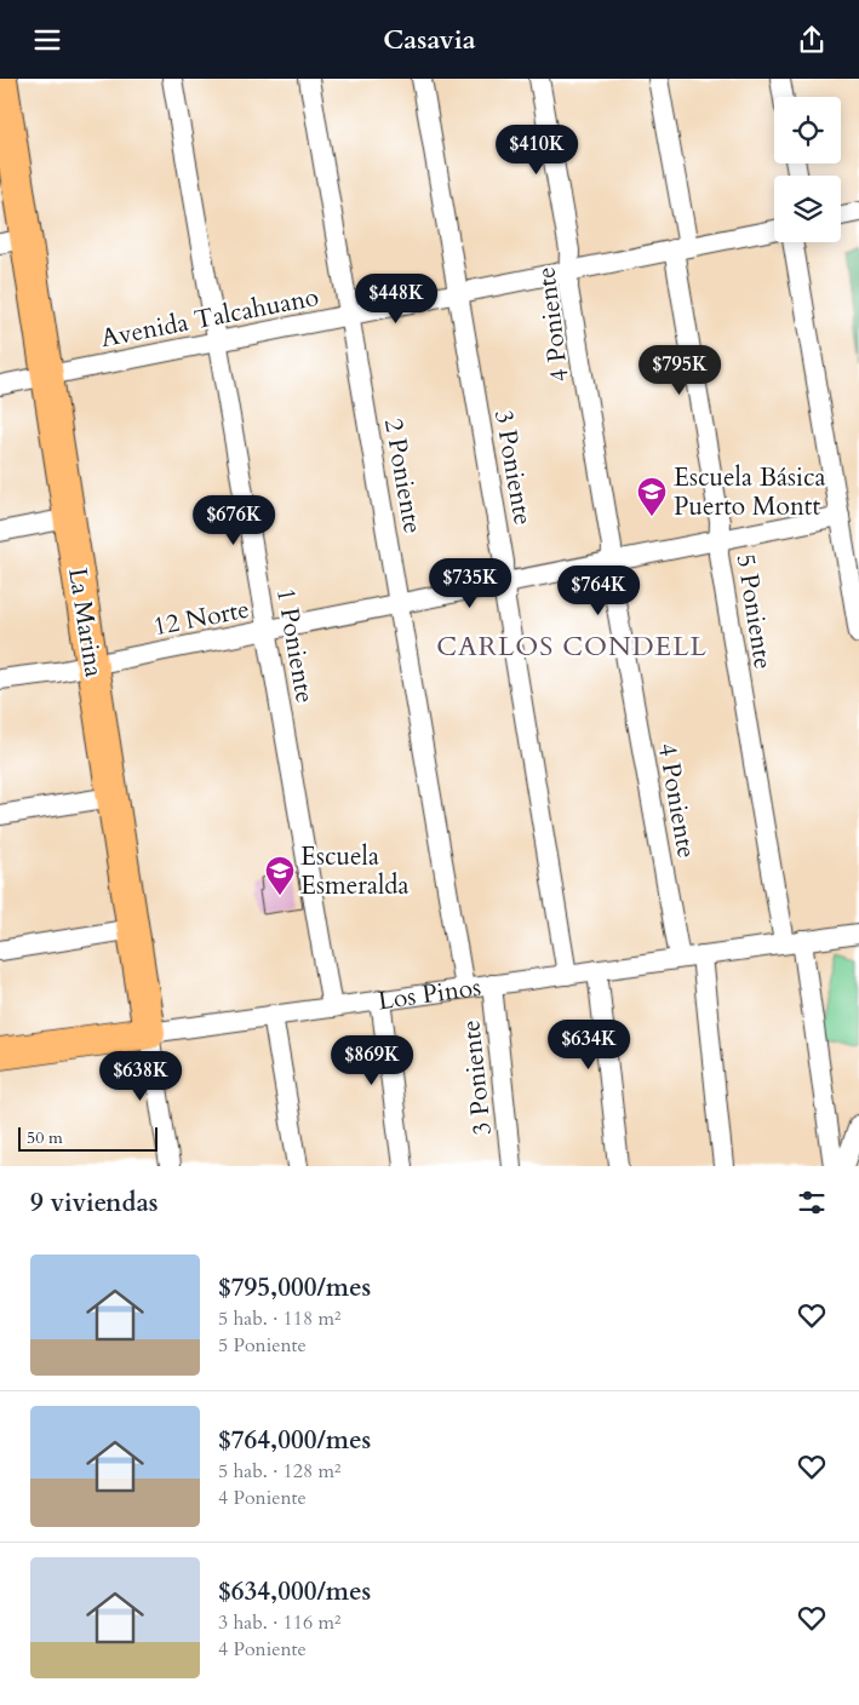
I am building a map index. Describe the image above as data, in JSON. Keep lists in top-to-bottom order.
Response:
{
  "streets": {
    "main road": ["La Marina", "Los Pinos"],
    "street": [
      "Avenida Talcahuano",
      "4 Poniente",
      "3 Poniente",
      "2 Poniente",
      "5 Poniente",
      "12 Norte",
      "1 Poniente"
    ]
  },
  "crossings": [
    ["Avenida Talcahuano", "4 Poniente"],
    ["Avenida Talcahuano", "3 Poniente"],
    ["Avenida Talcahuano", "2 Poniente"],
    ["Avenida Talcahuano", "5 Poniente"],
    ["Avenida Talcahuano", "La Marina"],
    ["Avenida Talcahuano", "1 Poniente"],
    ["4 Poniente", "12 Norte"],
    ["4 Poniente", "Los Pinos"],
    ["3 Poniente", "12 Norte"],
    ["3 Poniente", "Los Pinos"],
    ["2 Poniente", "12 Norte"],
    ["2 Poniente", "Los Pinos"],
    ["5 Poniente", "12 Norte"],
    ["5 Poniente", "Los Pinos"],
    ["12 Norte", "La Marina"],
    ["12 Norte", "1 Poniente"],
    ["La Marina", "Los Pinos"],
    ["1 Poniente", "Los Pinos"]
  ],
  "districts": ["CARLOS CONDELL"],
  "places": {
    "school or university": ["Escuela Básica Puerto Montt", "Escuela Esmeralda"]
  },
  "scale_bar": "50 m",
  "page": {
    "header": "Casavia",
    "price": [
      "$410K",
      "$448K",
      "$795K",
      "$676K",
      "$735K",
      "$764K",
      "$634K",
      "$869K",
      "$638K"
    ],
    "scale": "50 m",
    "heading": "9 viviendas",
    "list": [
      {
        "name": "$795,000/mes",
        "note": "5 hab. · 118 m² · 5 Poniente"
      },
      {
        "name": "$764,000/mes",
        "note": "5 hab. · 128 m² · 4 Poniente"
      },
      {
        "name": "$634,000/mes",
        "note": "3 hab. · 116 m² · 4 Poniente"
      }
    ]
  }
}
